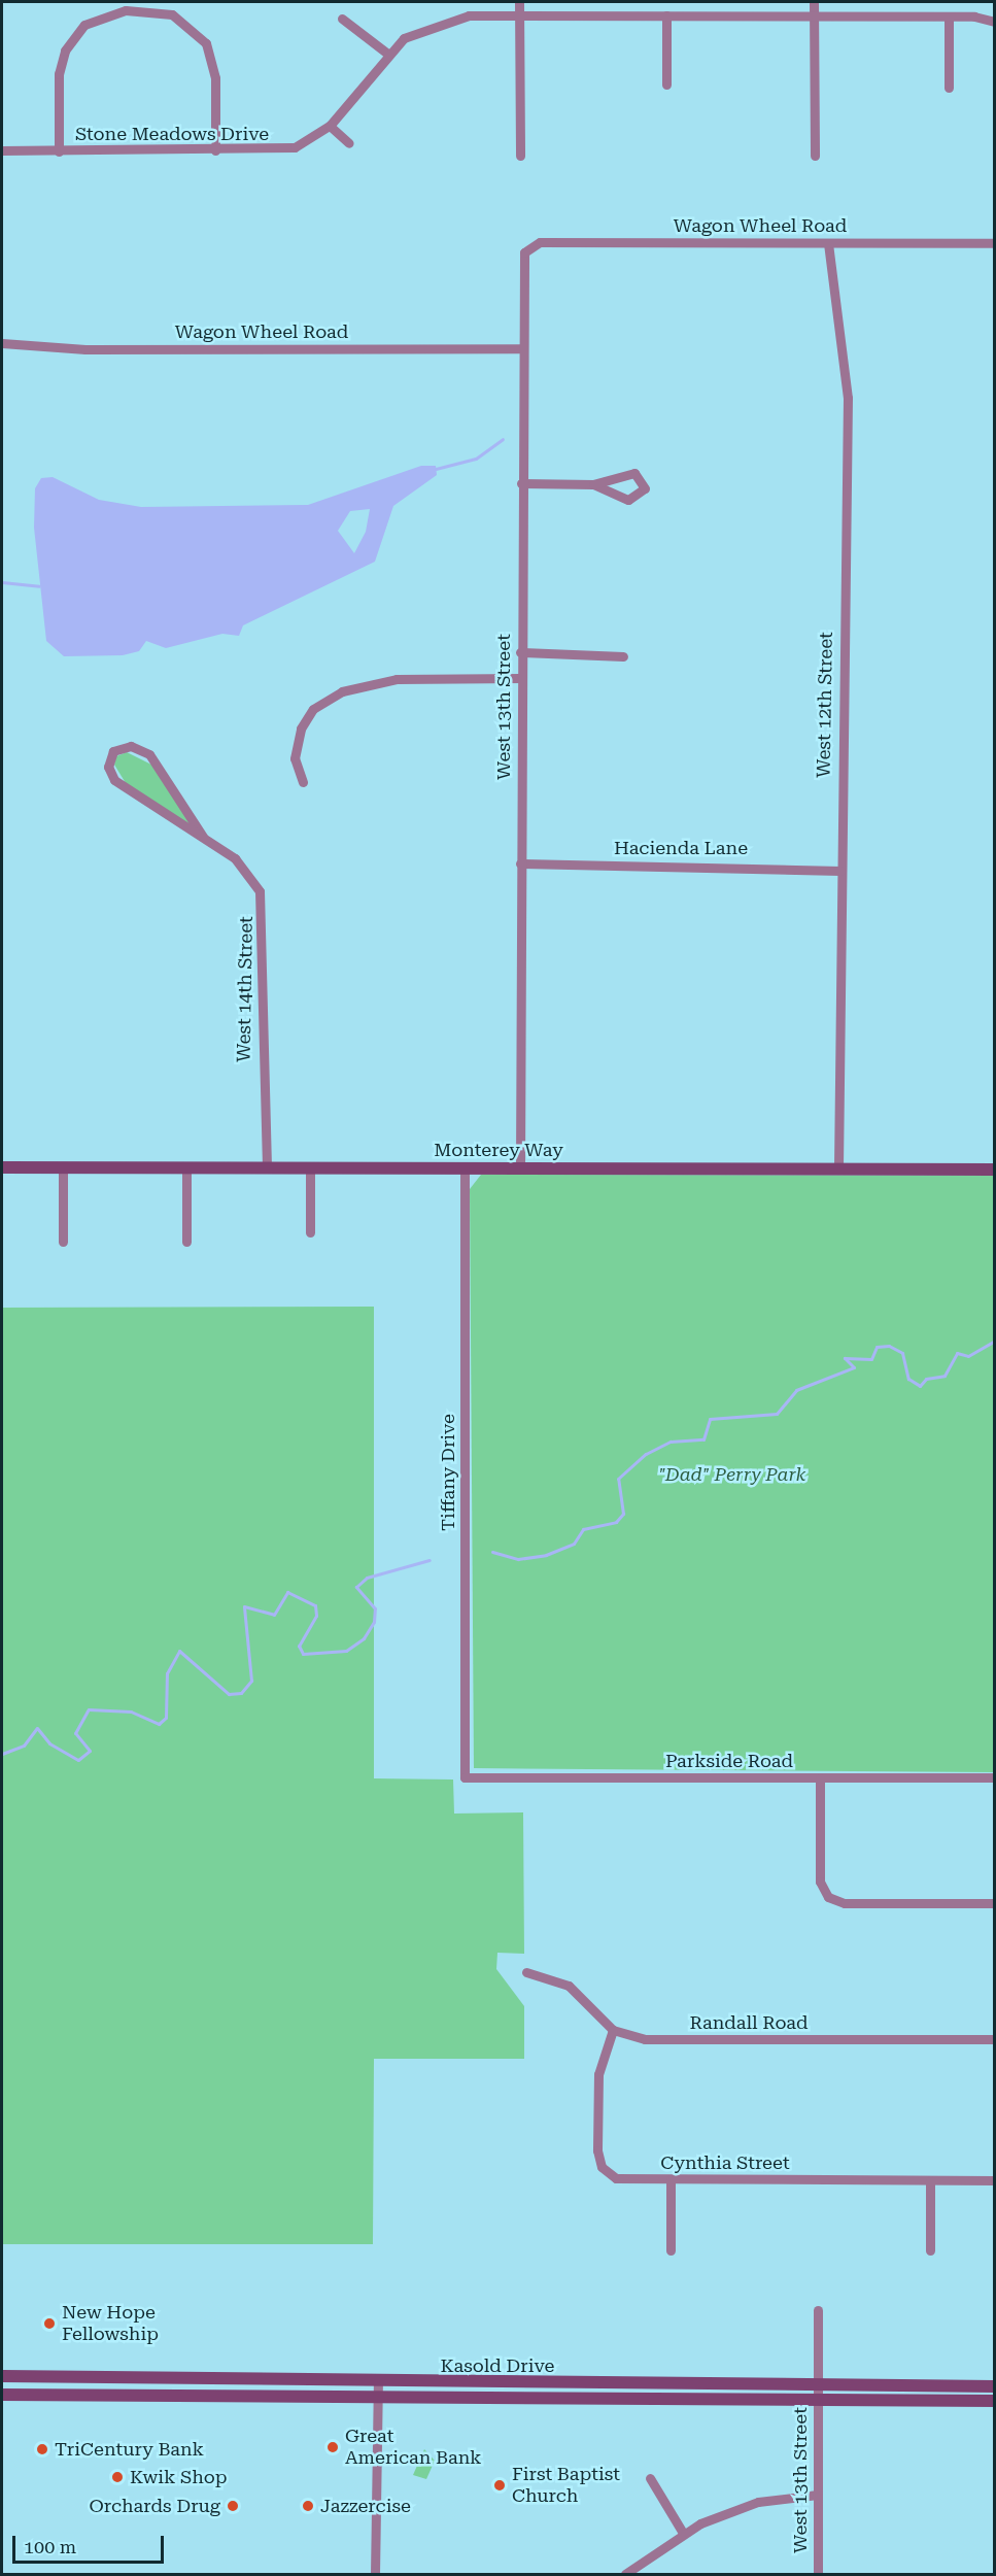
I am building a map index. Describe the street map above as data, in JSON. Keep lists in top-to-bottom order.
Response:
{
  "streets": {
    "main road": ["Monterey Way", "Kasold Drive"],
    "street": [
      "Stone Meadows Drive",
      "Wagon Wheel Road",
      "West 12th Street",
      "West 13th Street",
      "Hacienda Lane",
      "West 14th Street",
      "Tiffany Drive",
      "Parkside Road",
      "Randall Road",
      "Cynthia Street"
    ]
  },
  "crossings": [
    ["Wagon Wheel Road", "West 12th Street"],
    ["Wagon Wheel Road", "West 13th Street"],
    ["West 12th Street", "Hacienda Lane"],
    ["West 12th Street", "Monterey Way"],
    ["West 13th Street", "Hacienda Lane"],
    ["West 13th Street", "Monterey Way"],
    ["West 13th Street", "Kasold Drive"],
    ["West 14th Street", "Monterey Way"],
    ["Monterey Way", "Tiffany Drive"],
    ["Tiffany Drive", "Parkside Road"],
    ["Randall Road", "Cynthia Street"]
  ],
  "parks": ["\"Dad\" Perry Park"],
  "places": [
    "New Hope Fellowship",
    "Great American Bank",
    "TriCentury Bank",
    "Kwik Shop",
    "First Baptist Church",
    "Orchards Drug",
    "Jazzercise"
  ],
  "scale_bar": "100 m"
}
